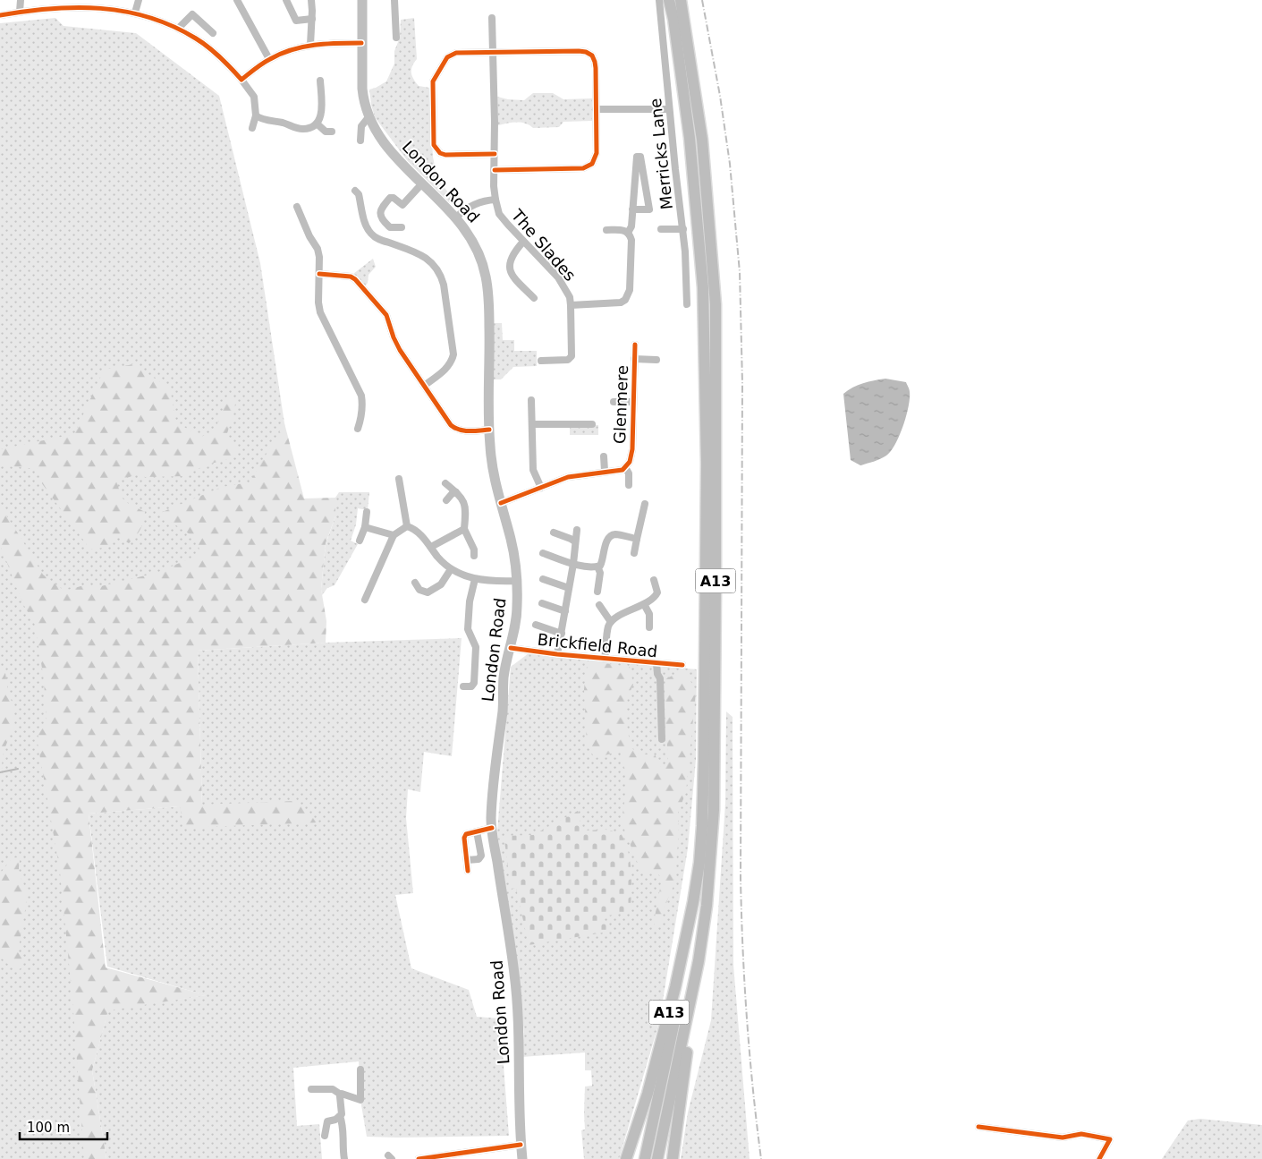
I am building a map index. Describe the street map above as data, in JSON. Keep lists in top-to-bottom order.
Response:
{
  "streets": {
    "highway": ["A13"],
    "main road": ["London Road"],
    "street": [
      "Merricks Lane",
      "The Slades",
      "Glenmere",
      "Brickfield Road"
    ]
  },
  "crossings": [
    ["London Road", "Glenmere"],
    ["London Road", "Brickfield Road"]
  ],
  "scale_bar": "100 m"
}
